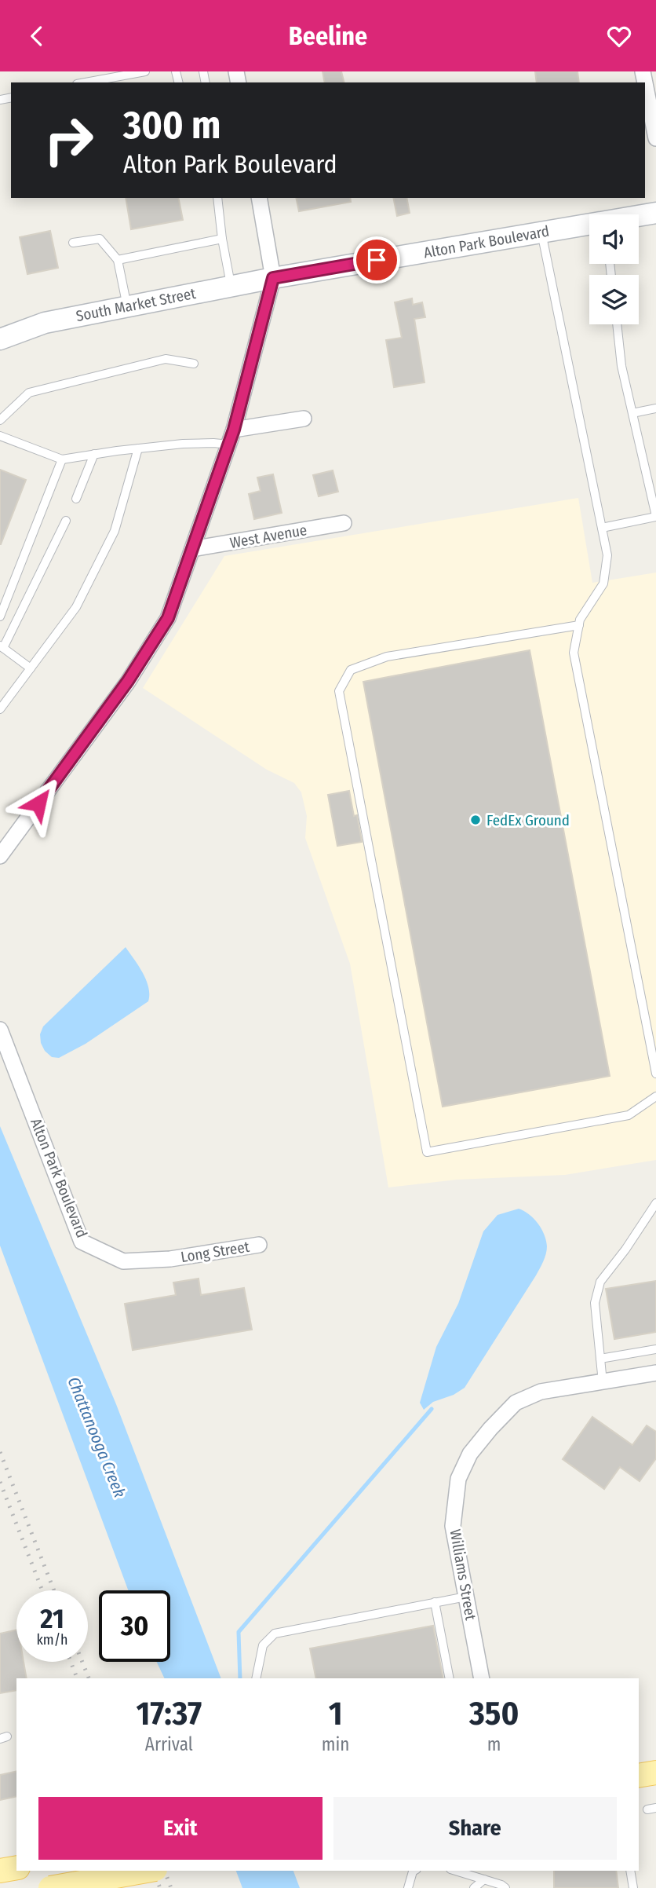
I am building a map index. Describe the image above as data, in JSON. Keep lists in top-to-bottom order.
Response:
{
  "streets": {
    "main road": ["Alton Park Boulevard", "South Market Street"],
    "street": ["West Avenue", "Long Street", "Williams Street"]
  },
  "crossings": [
    ["Alton Park Boulevard", "South Market Street"],
    ["Alton Park Boulevard", "Long Street"]
  ],
  "water": ["Chattanooga Creek"],
  "places": ["FedEx Ground"],
  "page": {
    "header": "Beeline",
    "turn": ["300 m", "Alton Park Boulevard"],
    "speed": "21 km/h",
    "limit": "30",
    "eta": [
      "17:37",
      "Arrival",
      "1",
      "min",
      "350",
      "m"
    ],
    "buttons": ["Exit", "Share"]
  }
}
